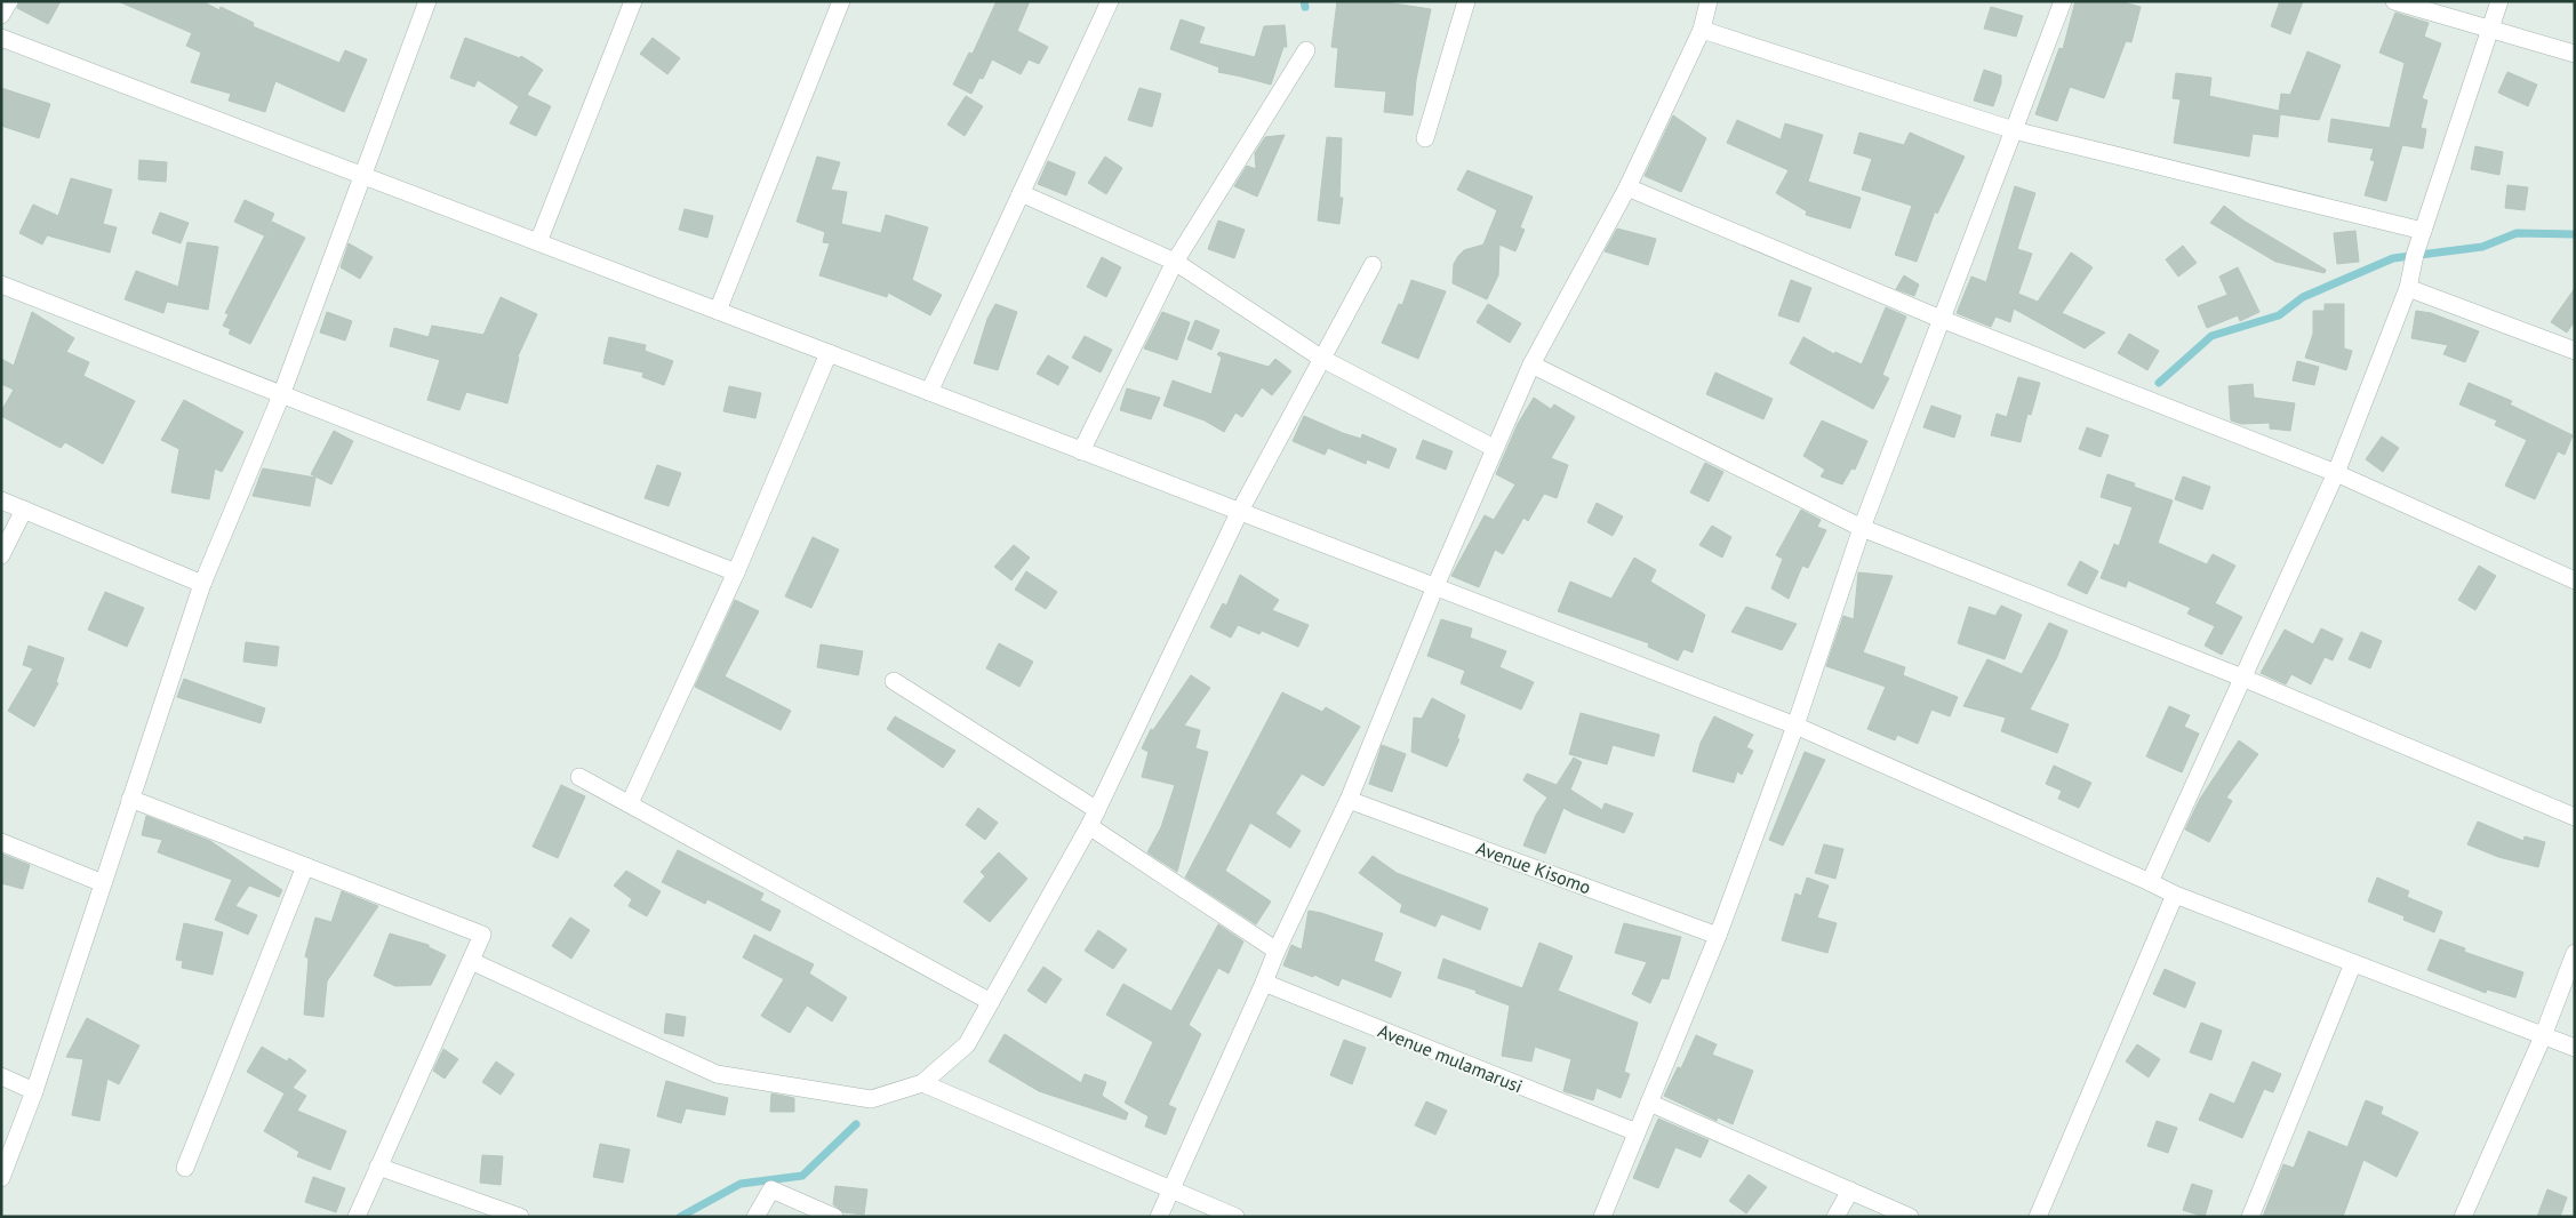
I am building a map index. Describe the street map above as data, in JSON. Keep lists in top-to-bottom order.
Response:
{
  "streets": {
    "street": ["Avenue Kisomo", "Avenue mulamarusi"]
  }
}
